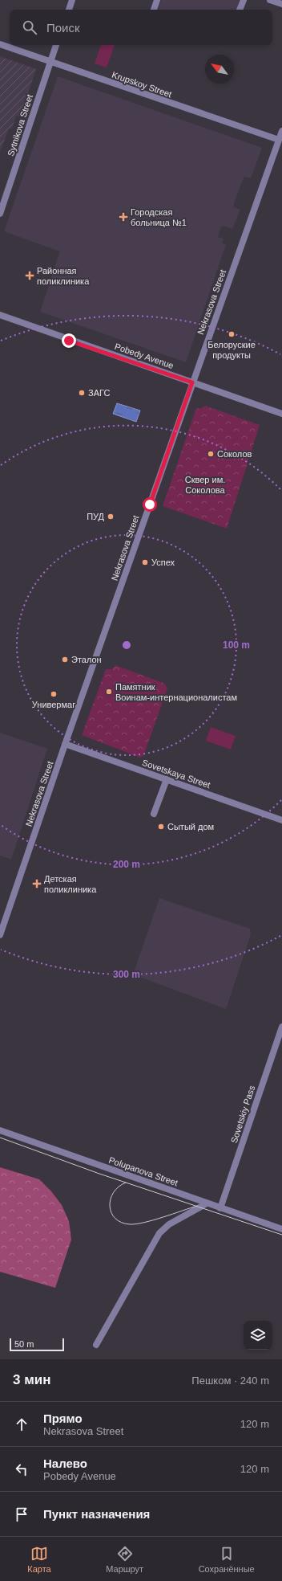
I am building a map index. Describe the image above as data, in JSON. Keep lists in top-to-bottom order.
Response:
{
  "streets": {
    "street": [
      "Krupskoy Street",
      "Sytnikova Street",
      "Nekrasova Street",
      "Pobedy Avenue",
      "Sovetskaya Street",
      "Sovetskiy Pass",
      "Polupanova Street"
    ]
  },
  "crossings": [
    ["Krupskoy Street", "Sytnikova Street"],
    ["Krupskoy Street", "Nekrasova Street"],
    ["Nekrasova Street", "Pobedy Avenue"],
    ["Nekrasova Street", "Sovetskaya Street"],
    ["Sovetskiy Pass", "Polupanova Street"]
  ],
  "parks": ["Сквер им. Соколова"],
  "places": {
    "health": ["Городская больница №1", "Районная поликлиника", "Детская поликлиника"],
    "other": [
      "Белоруские продукты",
      "ЗАГС",
      "Соколов",
      "ПУД",
      "Успех",
      "Эталон",
      "Памятник Воинам-интернационалистам",
      "Универмаг",
      "Сытый дом"
    ]
  },
  "scale_bar": "50 m",
  "north": "top left",
  "page": {
    "search": "Поиск",
    "scale": "50 m",
    "heading": ["3 мин", "Пешком · 240 m"],
    "list": [
      ["Прямо", "Nekrasova Street", "120 m"],
      ["Налево", "Pobedy Avenue", "120 m"],
      "Пункт назначения"
    ],
    "nav": ["Карта", "Маршрут", "Сохранённые"]
  },
  "rings": ["100 m", "200 m", "300 m"]
}
